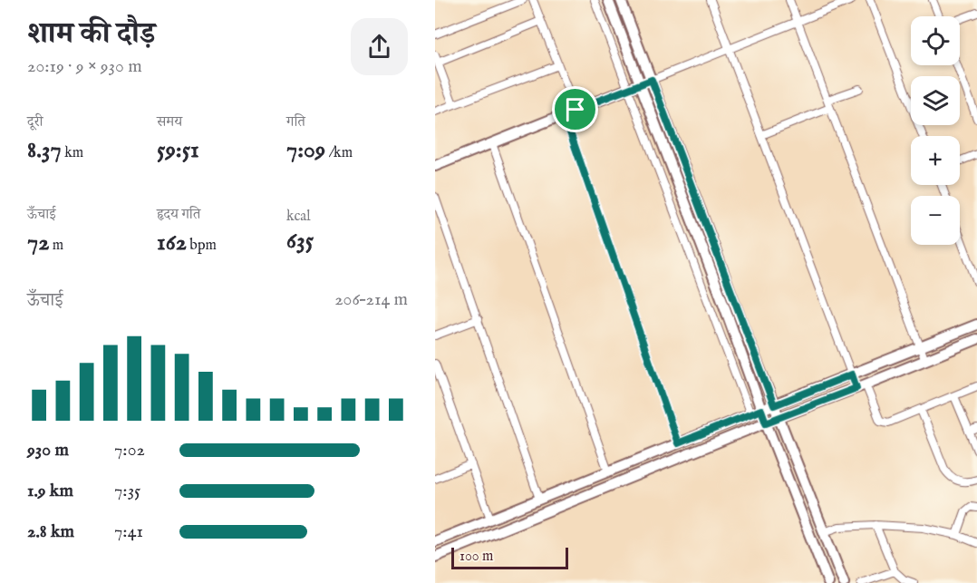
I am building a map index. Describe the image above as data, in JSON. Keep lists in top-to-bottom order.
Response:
{
  "scale_bar": "100 m",
  "page": {
    "heading": ["शाम की दौड़", "20:19 · 9 × 930 m"],
    "map_buttons": ["+", "−"],
    "stats": [
      ["दूरी", "8.37 km"],
      ["समय", "59:51"],
      ["गति", "7:09 /km"],
      ["ऊँचाई", "72 m"],
      ["हृदय गति", "162 bpm"],
      ["kcal", "635"]
    ],
    "chart": ["ऊँचाई", "206–214 m"],
    "list": [
      {
        "name": "930 m",
        "note": "7:02"
      },
      {
        "name": "1.9 km",
        "note": "7:35"
      },
      {
        "name": "2.8 km",
        "note": "7:41"
      }
    ],
    "scale": "100 m"
  }
}
